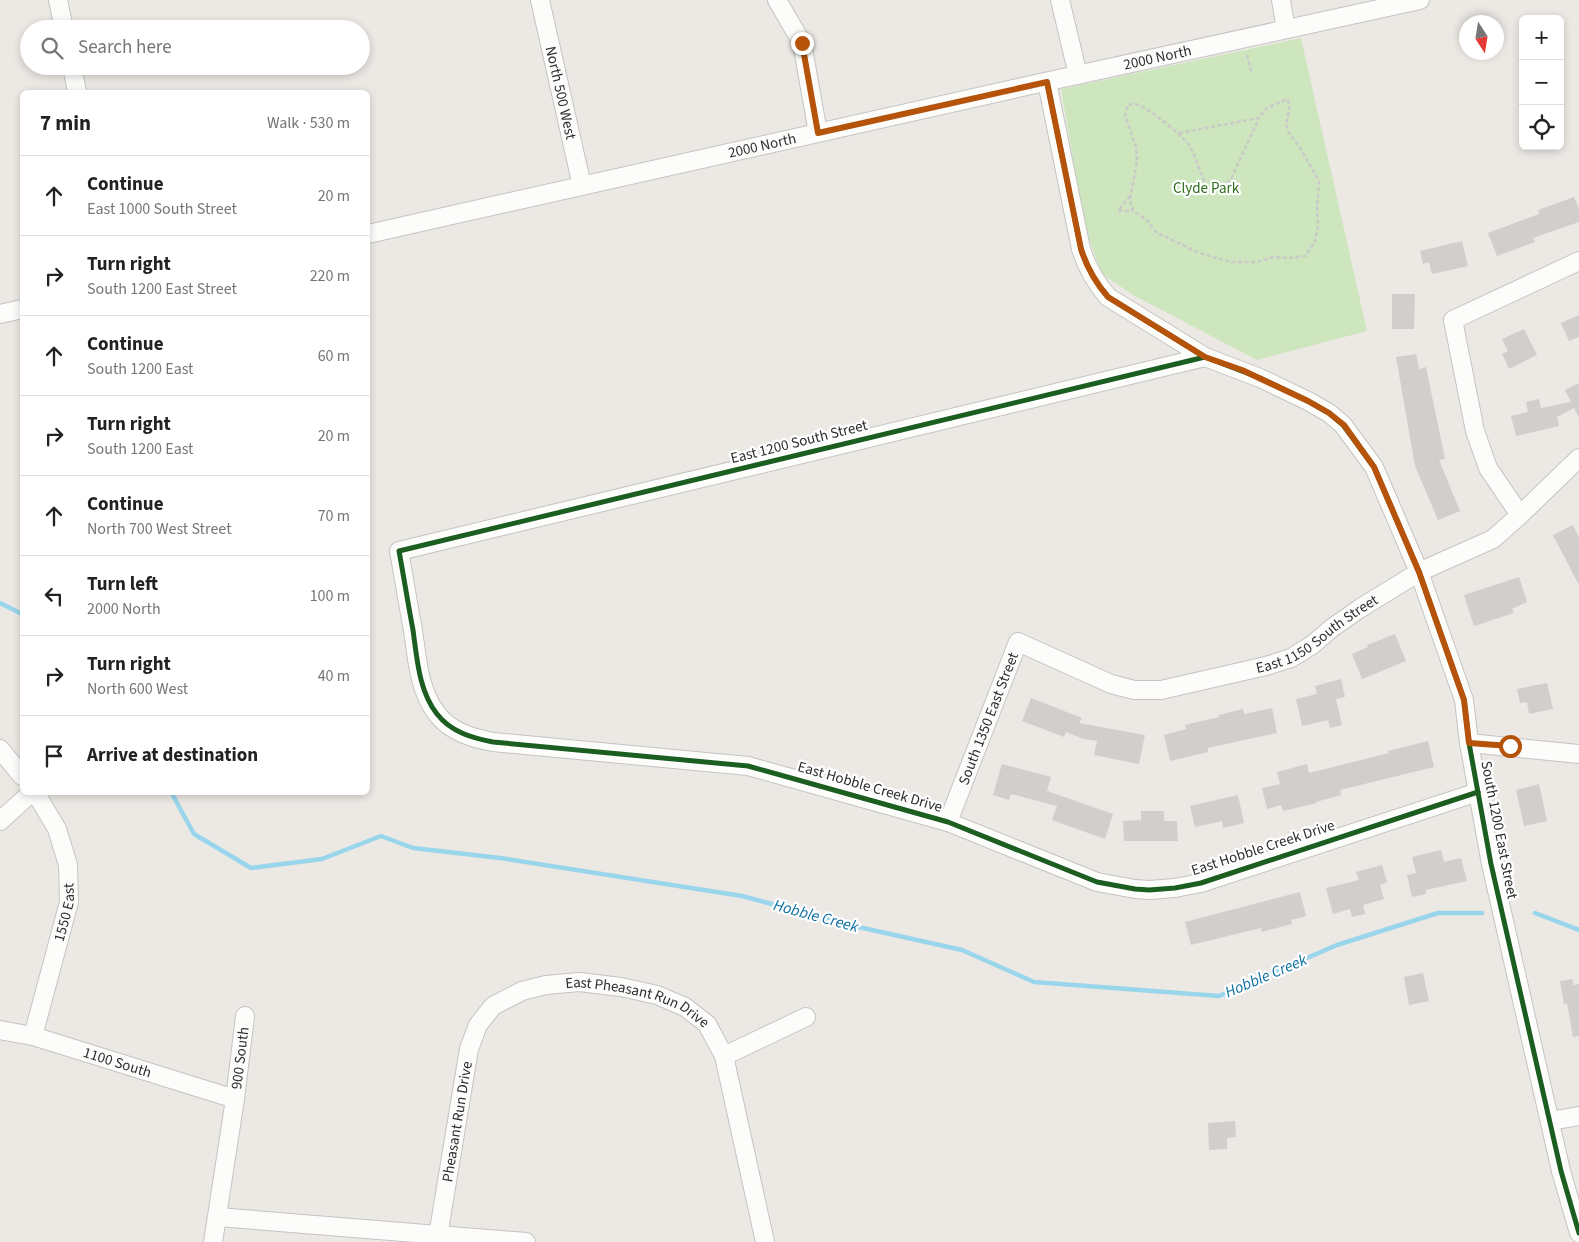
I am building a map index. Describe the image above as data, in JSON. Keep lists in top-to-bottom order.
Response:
{
  "streets": {
    "street": [
      "2000 North",
      "North 500 West",
      "East 1200 South Street",
      "East 1150 South Street",
      "South 1350 East Street",
      "East Hobble Creek Drive",
      "South 1200 East Street",
      "1550 East",
      "East Pheasant Run Drive",
      "900 South",
      "1100 South",
      "Pheasant Run Drive"
    ]
  },
  "crossings": [
    ["2000 North", "North 500 West"],
    ["2000 North", "South 1200 East Street"],
    ["East 1200 South Street", "East Hobble Creek Drive"],
    ["East 1200 South Street", "South 1200 East Street"],
    ["East 1150 South Street", "South 1350 East Street"],
    ["East 1150 South Street", "South 1200 East Street"],
    ["South 1350 East Street", "East Hobble Creek Drive"],
    ["East Hobble Creek Drive", "South 1200 East Street"],
    ["1550 East", "1100 South"],
    ["East Pheasant Run Drive", "Pheasant Run Drive"],
    ["900 South", "1100 South"]
  ],
  "water": ["Hobble Creek"],
  "parks": ["Clyde Park"],
  "north": "bottom",
  "page": {
    "map_buttons": ["+", "−"],
    "search": "Search here",
    "heading": ["7 min", "Walk · 530 m"],
    "list": [
      ["Continue", "East 1000 South Street", "20 m"],
      ["Turn right", "South 1200 East Street", "220 m"],
      ["Continue", "South 1200 East", "60 m"],
      ["Turn right", "South 1200 East", "20 m"],
      ["Continue", "North 700 West Street", "70 m"],
      ["Turn left", "2000 North", "100 m"],
      ["Turn right", "North 600 West", "40 m"],
      "Arrive at destination"
    ]
  }
}
